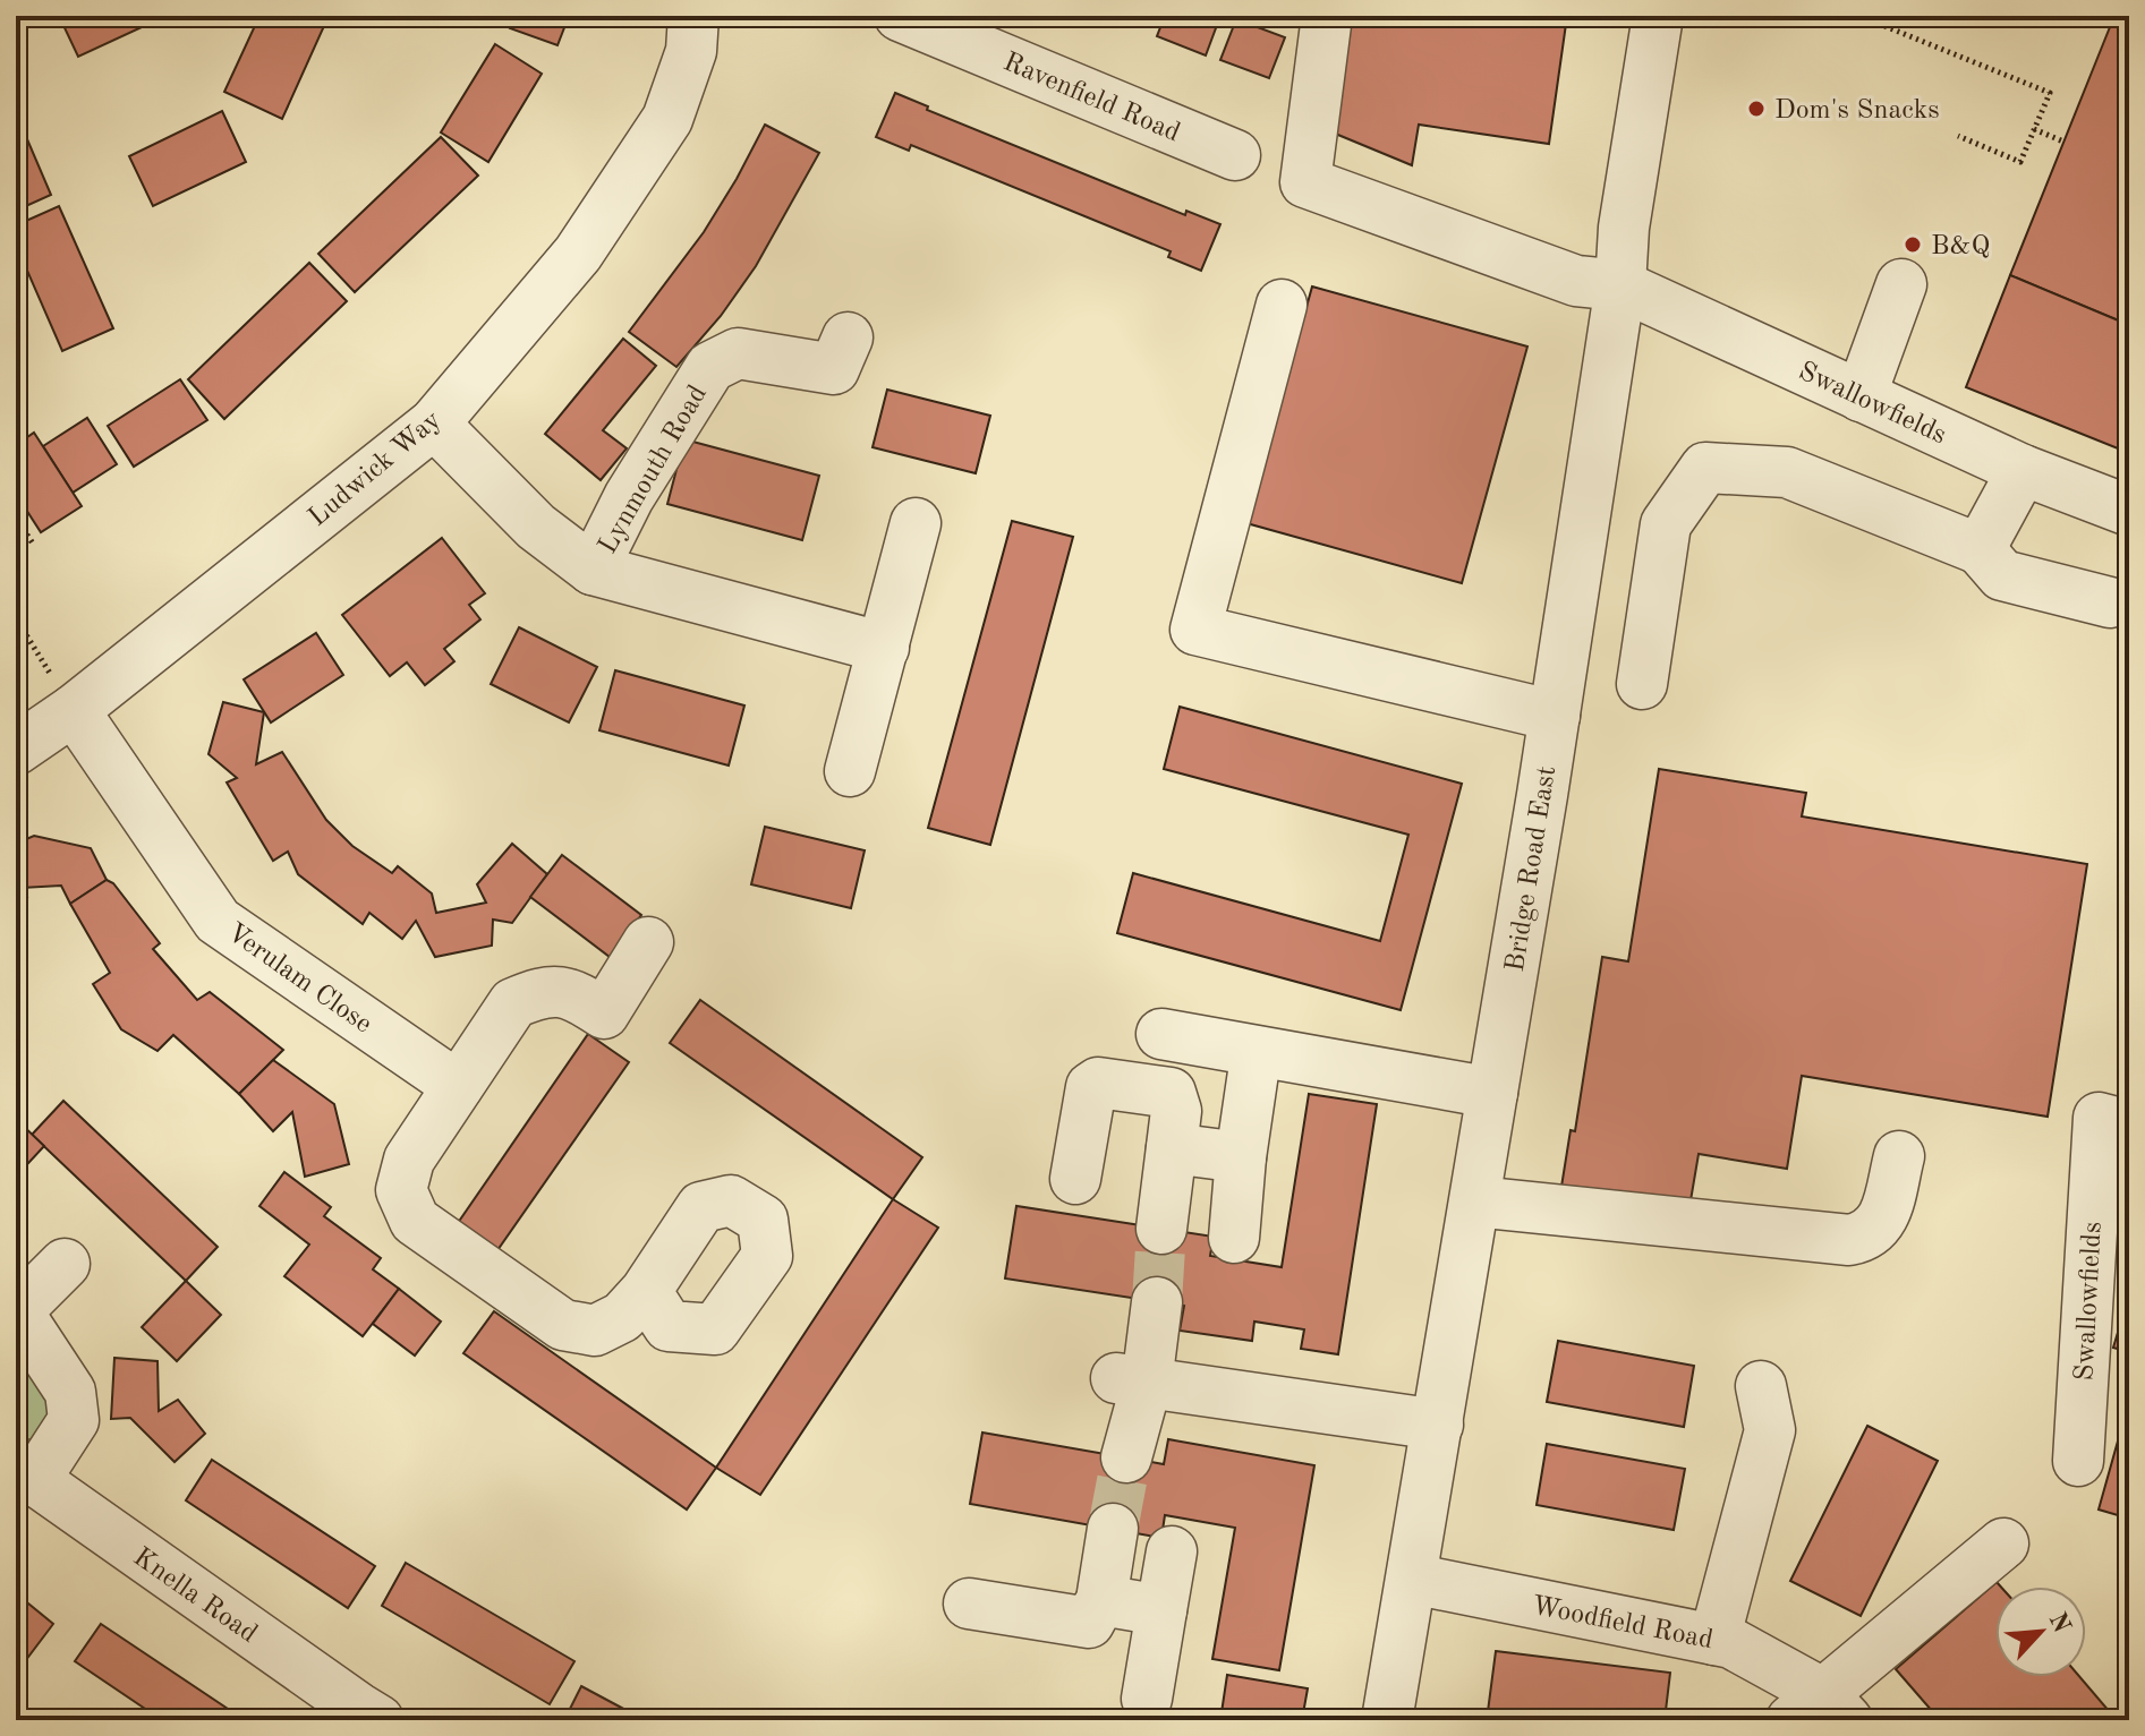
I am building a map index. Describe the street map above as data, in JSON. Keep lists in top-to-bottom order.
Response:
{
  "streets": {
    "street": [
      "Ravenfield Road",
      "Swallowfields",
      "Ludwick Way",
      "Lynmouth Road",
      "Bridge Road East",
      "Verulam Close",
      "Knella Road",
      "Woodfield Road"
    ]
  },
  "crossings": [
    ["Swallowfields", "Bridge Road East"],
    ["Ludwick Way", "Lynmouth Road"],
    ["Ludwick Way", "Verulam Close"],
    ["Bridge Road East", "Woodfield Road"]
  ],
  "places": ["Dom's Snacks", "B&Q"],
  "north": "top right"
}
